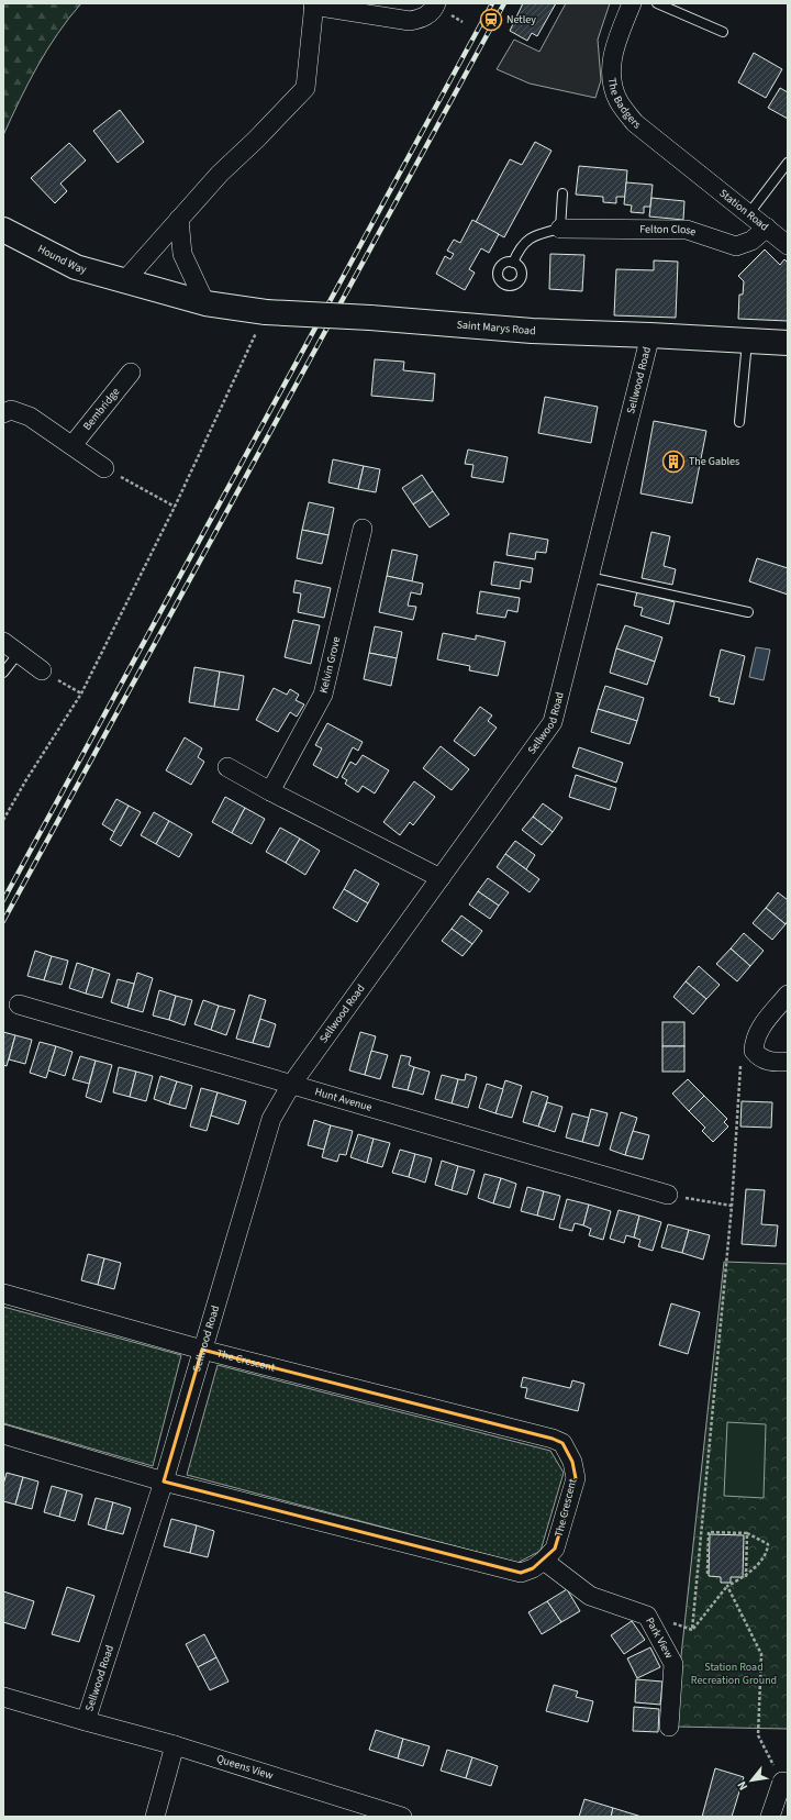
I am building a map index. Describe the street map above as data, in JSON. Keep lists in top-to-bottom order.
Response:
{
  "streets": {
    "street": [
      "The Badgers",
      "Station Road",
      "Felton Close",
      "Hound Way",
      "Saint Marys Road",
      "Sellwood Road",
      "Bembridge",
      "Kelvin Grove",
      "Hunt Avenue",
      "The Crescent",
      "Park View",
      "Queens View"
    ]
  },
  "crossings": [
    ["The Badgers", "Station Road"],
    ["Station Road", "Felton Close"],
    ["Hound Way", "Saint Marys Road"],
    ["Saint Marys Road", "Sellwood Road"],
    ["Sellwood Road", "Hunt Avenue"],
    ["Sellwood Road", "The Crescent"],
    ["Sellwood Road", "Queens View"],
    ["The Crescent", "Park View"]
  ],
  "parks": ["Station Road Recreation Ground"],
  "places": {
    "station": ["Netley"],
    "building": ["The Gables"]
  },
  "north": "bottom left"
}
